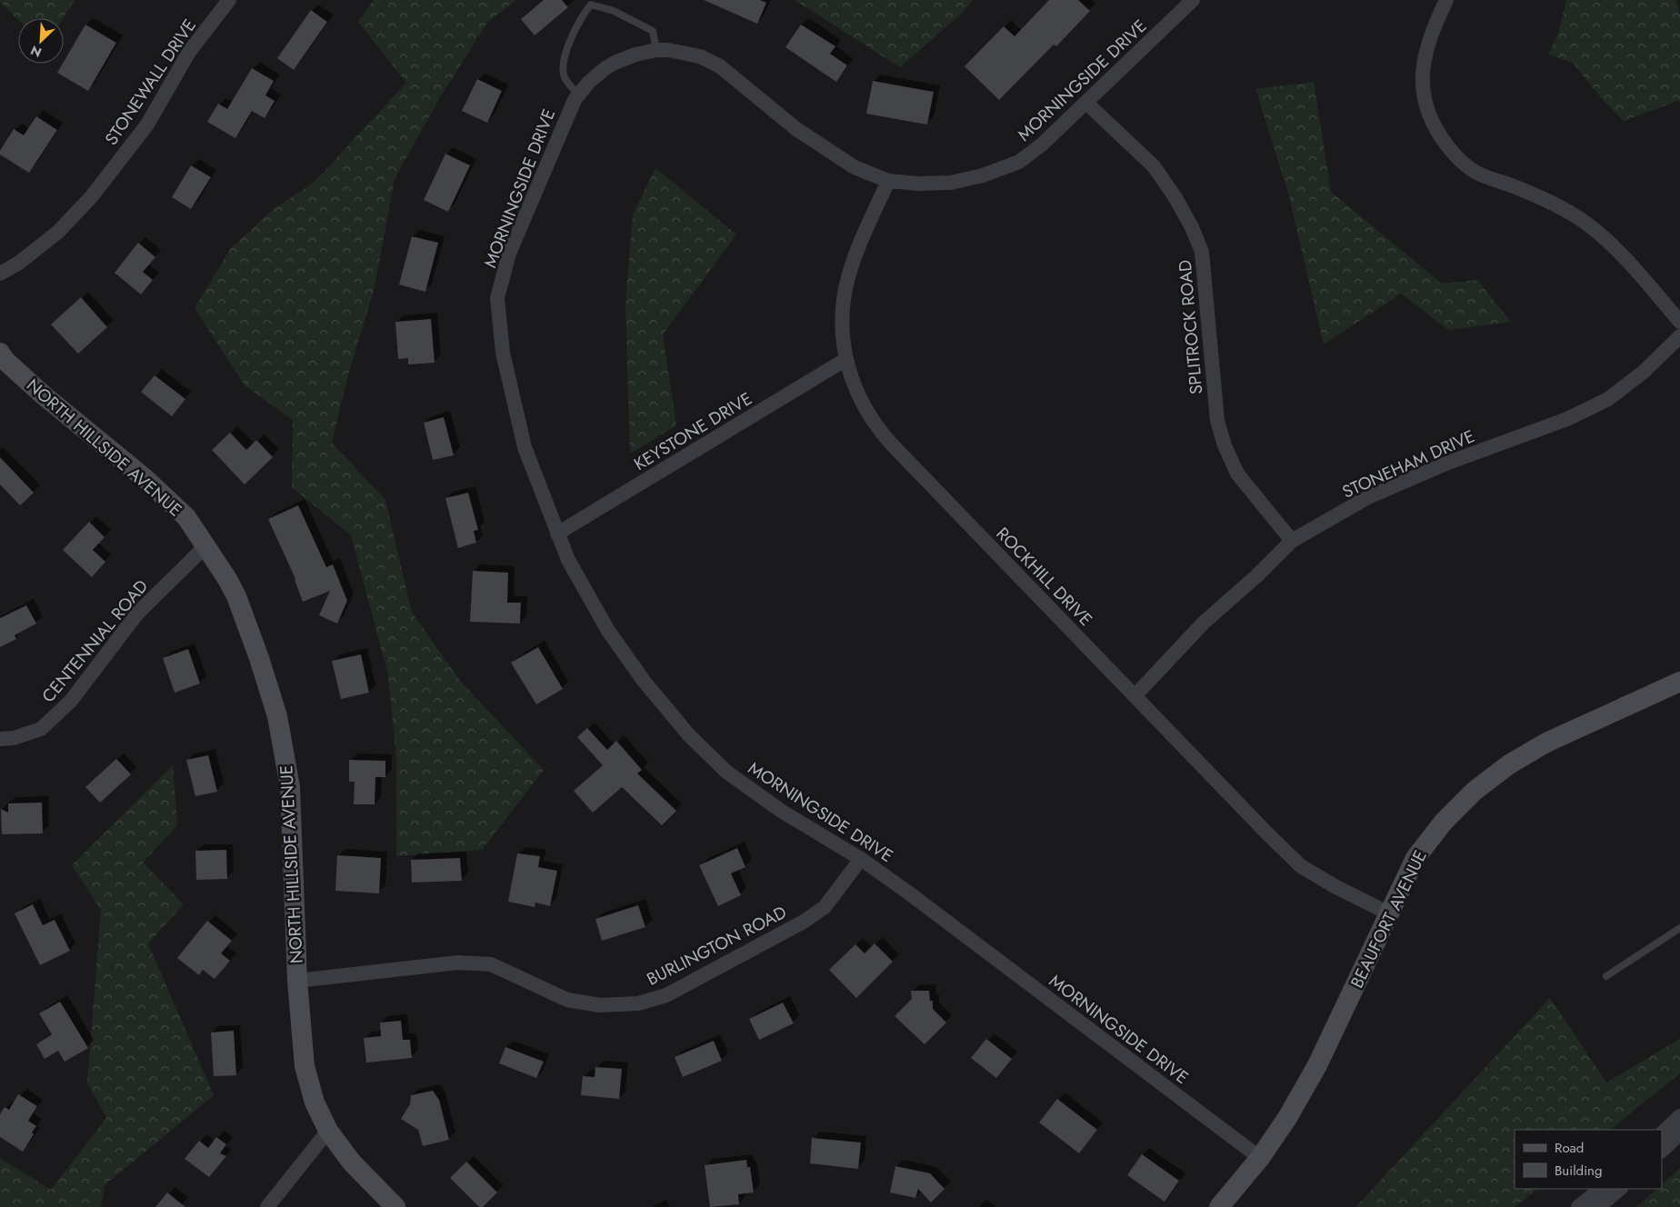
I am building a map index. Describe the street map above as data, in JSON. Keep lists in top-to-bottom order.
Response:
{
  "streets": {
    "street": [
      "MORNINGSIDE DRIVE",
      "STONEWALL DRIVE",
      "SPLITROCK ROAD",
      "KEYSTONE DRIVE",
      "NORTH HILLSIDE AVENUE",
      "STONEHAM DRIVE",
      "ROCKHILL DRIVE",
      "CENTENNIAL ROAD",
      "BEAUFORT AVENUE",
      "BURLINGTON ROAD"
    ]
  },
  "crossings": [
    ["MORNINGSIDE DRIVE", "SPLITROCK ROAD"],
    ["MORNINGSIDE DRIVE", "KEYSTONE DRIVE"],
    ["MORNINGSIDE DRIVE", "ROCKHILL DRIVE"],
    ["MORNINGSIDE DRIVE", "BEAUFORT AVENUE"],
    ["MORNINGSIDE DRIVE", "BURLINGTON ROAD"],
    ["SPLITROCK ROAD", "STONEHAM DRIVE"],
    ["KEYSTONE DRIVE", "ROCKHILL DRIVE"],
    ["NORTH HILLSIDE AVENUE", "CENTENNIAL ROAD"],
    ["NORTH HILLSIDE AVENUE", "BURLINGTON ROAD"],
    ["STONEHAM DRIVE", "ROCKHILL DRIVE"],
    ["ROCKHILL DRIVE", "BEAUFORT AVENUE"]
  ],
  "legend": ["Road", "Building"],
  "north": "bottom left"
}
